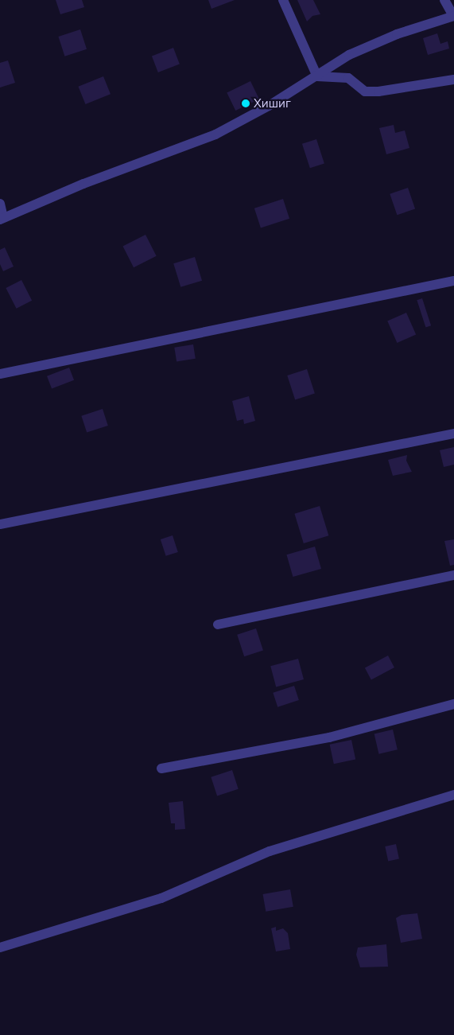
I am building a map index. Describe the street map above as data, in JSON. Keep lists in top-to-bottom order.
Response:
{
  "places": ["Хишиг"]
}
